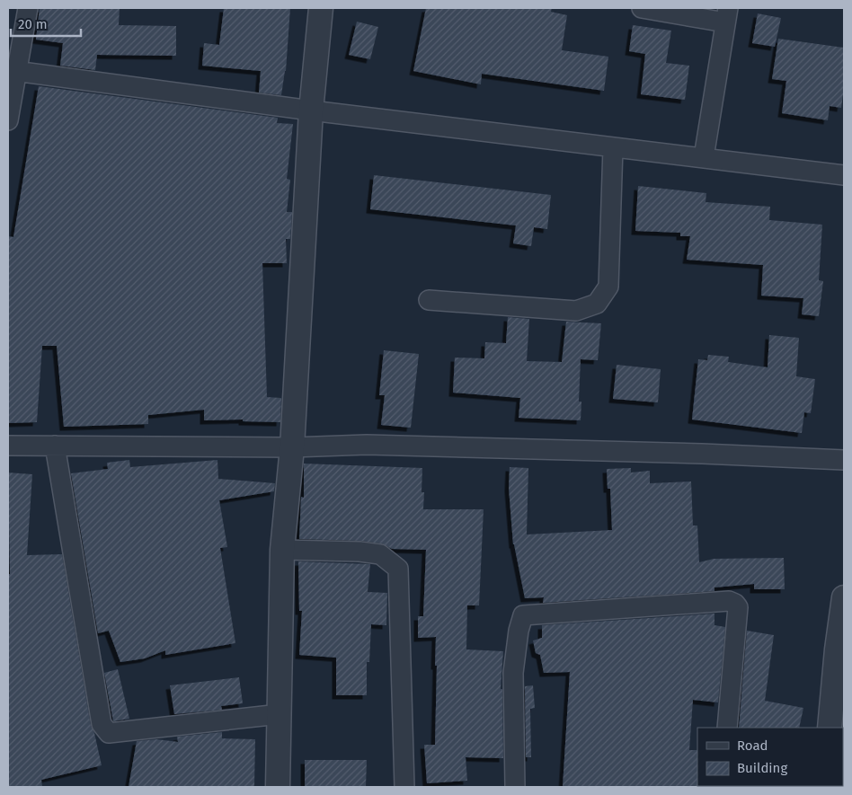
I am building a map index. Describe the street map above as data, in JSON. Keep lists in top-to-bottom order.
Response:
{
  "legend": ["Road", "Building"],
  "scale_bar": "20 m"
}
